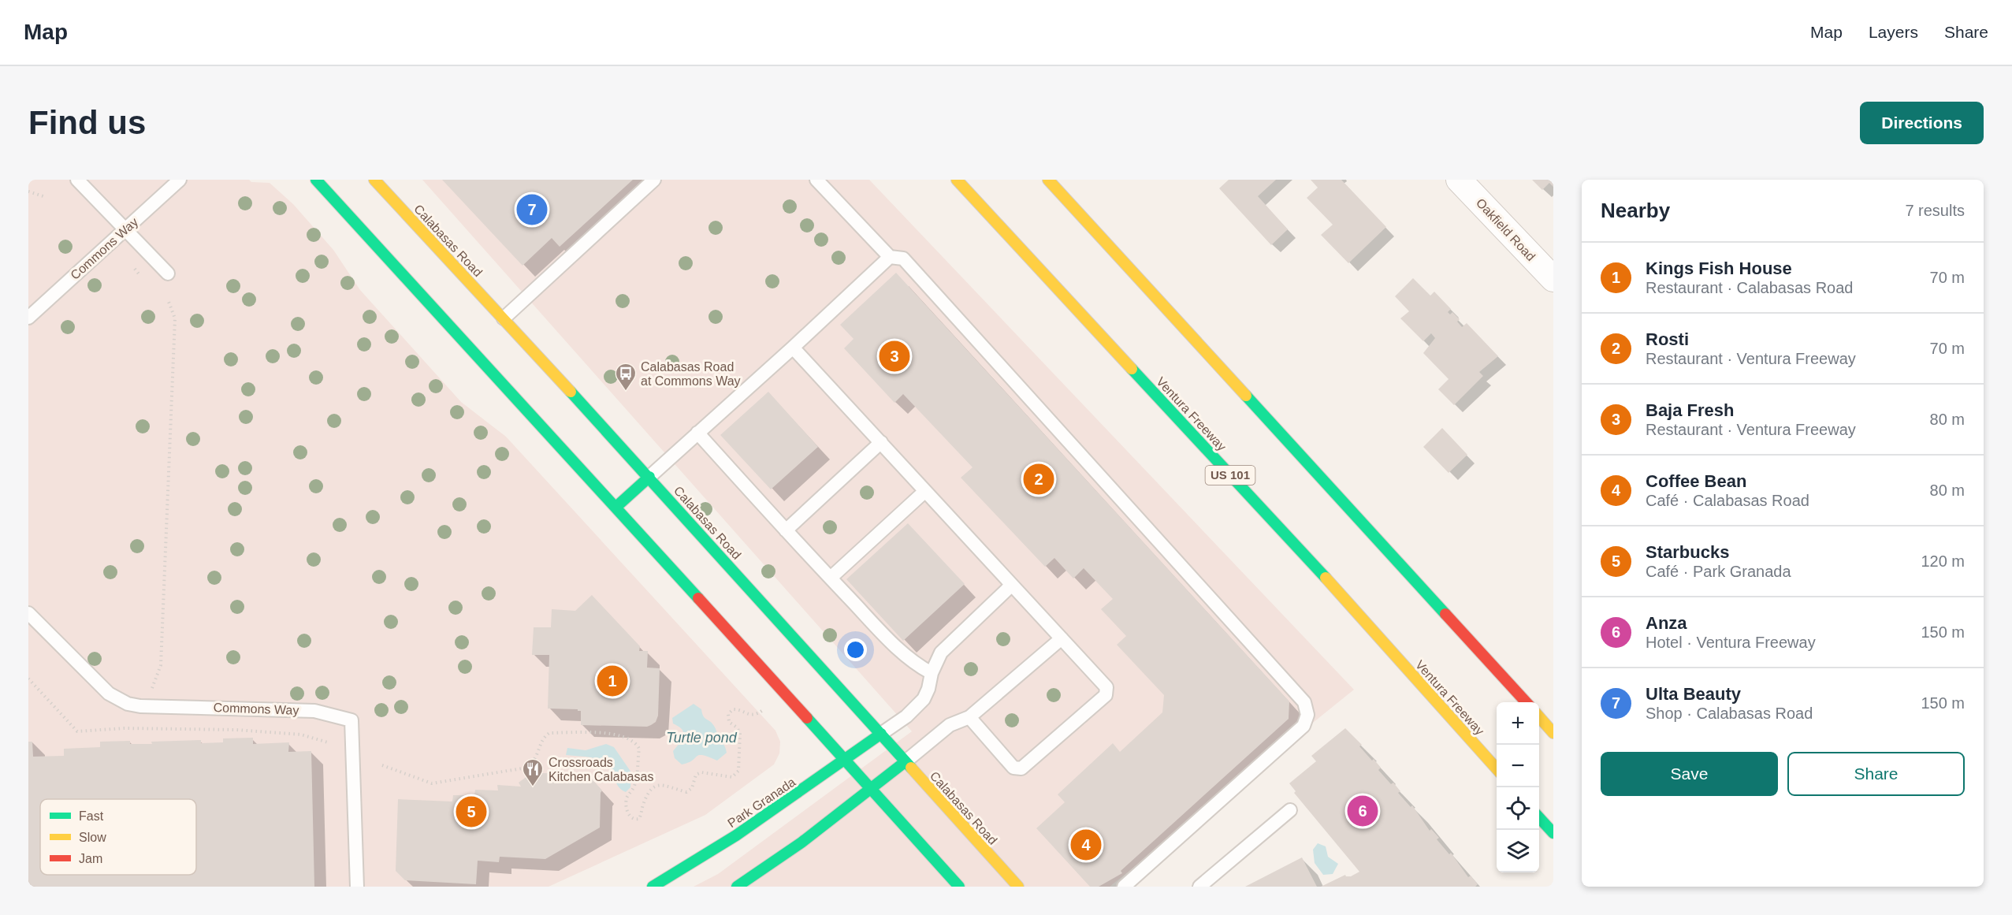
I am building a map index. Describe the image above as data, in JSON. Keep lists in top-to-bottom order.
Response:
{
  "streets": {
    "main road": [
      "Calabasas Road",
      "Ventura Freeway",
      "US 101",
      "Park Granada"
    ],
    "street": ["Oakfield Road"],
    "lane": ["Commons Way"]
  },
  "crossings": [
    ["Calabasas Road", "Park Granada"]
  ],
  "water": ["Turtle pond"],
  "places": {
    "bus stop": ["Calabasas Road at Commons Way"],
    "restaurant": ["Crossroads Kitchen Calabasas"]
  },
  "legend": ["Fast", "Slow", "Jam"],
  "page": {
    "header": "Map",
    "nav": ["Map", "Layers", "Share"],
    "buttons": [
      "Directions",
      ["Save", "Share"]
    ],
    "title": "Find us",
    "heading": ["Nearby", "7 results"],
    "pins": [
      "7",
      "3",
      "2",
      "1",
      "6",
      "5",
      "4"
    ],
    "list": [
      {
        "mark": "1",
        "name": "Kings Fish House",
        "note": "Restaurant · Calabasas Road",
        "value": "70 m"
      },
      {
        "mark": "2",
        "name": "Rosti",
        "note": "Restaurant · Ventura Freeway",
        "value": "70 m"
      },
      {
        "mark": "3",
        "name": "Baja Fresh",
        "note": "Restaurant · Ventura Freeway",
        "value": "80 m"
      },
      {
        "mark": "4",
        "name": "Coffee Bean",
        "note": "Café · Calabasas Road",
        "value": "80 m"
      },
      {
        "mark": "5",
        "name": "Starbucks",
        "note": "Café · Park Granada",
        "value": "120 m"
      },
      {
        "mark": "6",
        "name": "Anza",
        "note": "Hotel · Ventura Freeway",
        "value": "150 m"
      },
      {
        "mark": "7",
        "name": "Ulta Beauty",
        "note": "Shop · Calabasas Road",
        "value": "150 m"
      }
    ],
    "map_buttons": ["+", "−"]
  }
}
